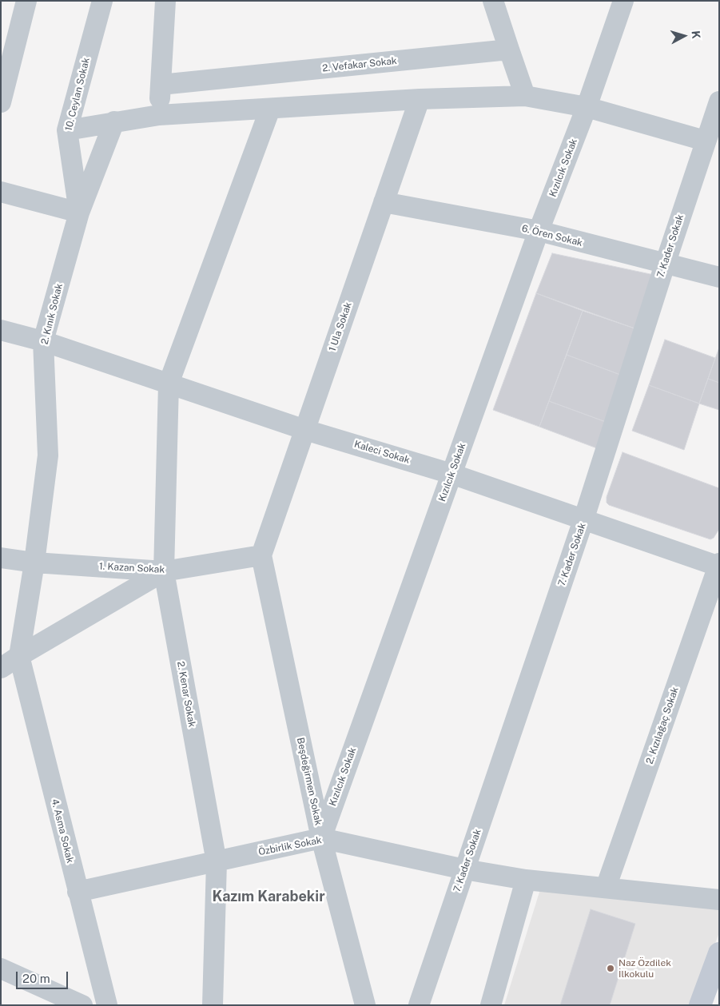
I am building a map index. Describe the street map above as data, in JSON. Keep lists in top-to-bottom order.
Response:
{
  "streets": {
    "street": [
      "2. Vefakar Sokak",
      "10. Ceylan Sokak",
      "Kızılcık Sokak",
      "6. Ören Sokak",
      "7. Kader Sokak",
      "2. Kınık Sokak",
      "1 Ula Sokak",
      "Kaleci Sokak",
      "1. Kazan Sokak",
      "2. Kenar Sokak",
      "2. Kızılağaç Sokak",
      "Beşdeğirmen Sokak",
      "4. Asma Sokak",
      "Özbirlik Sokak"
    ]
  },
  "crossings": [
    ["10. Ceylan Sokak", "2. Kınık Sokak"],
    ["Kızılcık Sokak", "6. Ören Sokak"],
    ["Kızılcık Sokak", "Kaleci Sokak"],
    ["Kızılcık Sokak", "Beşdeğirmen Sokak"],
    ["Kızılcık Sokak", "Özbirlik Sokak"],
    ["6. Ören Sokak", "7. Kader Sokak"],
    ["6. Ören Sokak", "1 Ula Sokak"],
    ["7. Kader Sokak", "Kaleci Sokak"],
    ["7. Kader Sokak", "Özbirlik Sokak"],
    ["2. Kınık Sokak", "Kaleci Sokak"],
    ["2. Kınık Sokak", "1. Kazan Sokak"],
    ["2. Kınık Sokak", "4. Asma Sokak"],
    ["1 Ula Sokak", "Kaleci Sokak"],
    ["1 Ula Sokak", "1. Kazan Sokak"],
    ["1 Ula Sokak", "Beşdeğirmen Sokak"],
    ["Kaleci Sokak", "2. Kenar Sokak"],
    ["Kaleci Sokak", "2. Kızılağaç Sokak"],
    ["1. Kazan Sokak", "2. Kenar Sokak"],
    ["1. Kazan Sokak", "Beşdeğirmen Sokak"],
    ["2. Kenar Sokak", "Özbirlik Sokak"],
    ["2. Kızılağaç Sokak", "Özbirlik Sokak"],
    ["Beşdeğirmen Sokak", "Özbirlik Sokak"],
    ["4. Asma Sokak", "Özbirlik Sokak"]
  ],
  "districts": ["Kazım Karabekir"],
  "places": ["Naz Özdilek İlkokulu"],
  "scale_bar": "20 m",
  "north": "right"
}
